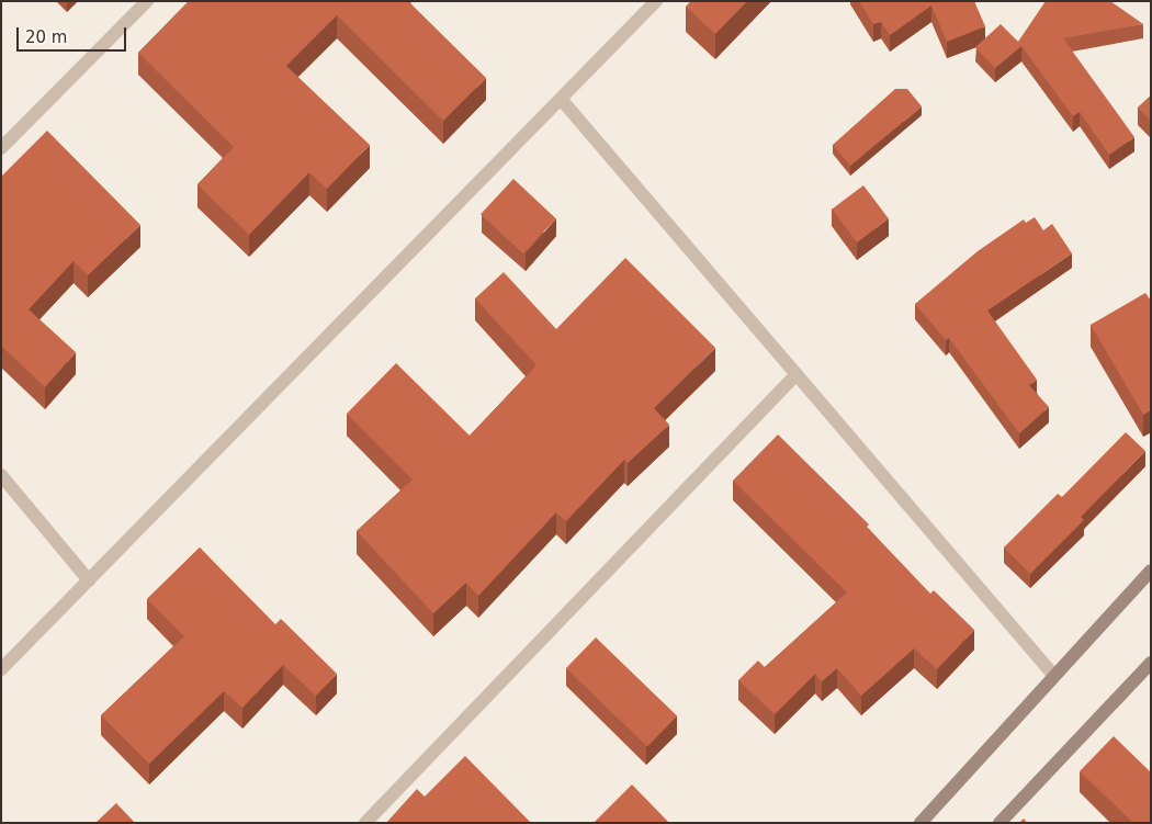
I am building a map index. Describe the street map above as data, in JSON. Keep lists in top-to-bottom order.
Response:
{
  "scale_bar": "20 m"
}
